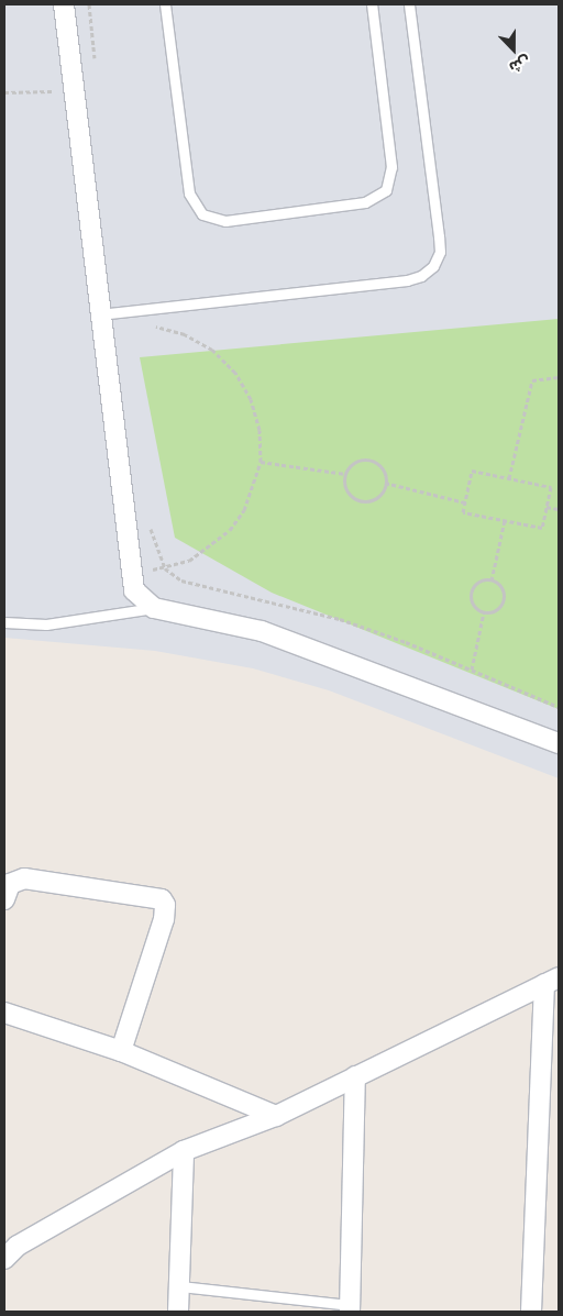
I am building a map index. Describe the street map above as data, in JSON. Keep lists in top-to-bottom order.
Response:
{
  "north": "bottom"
}
